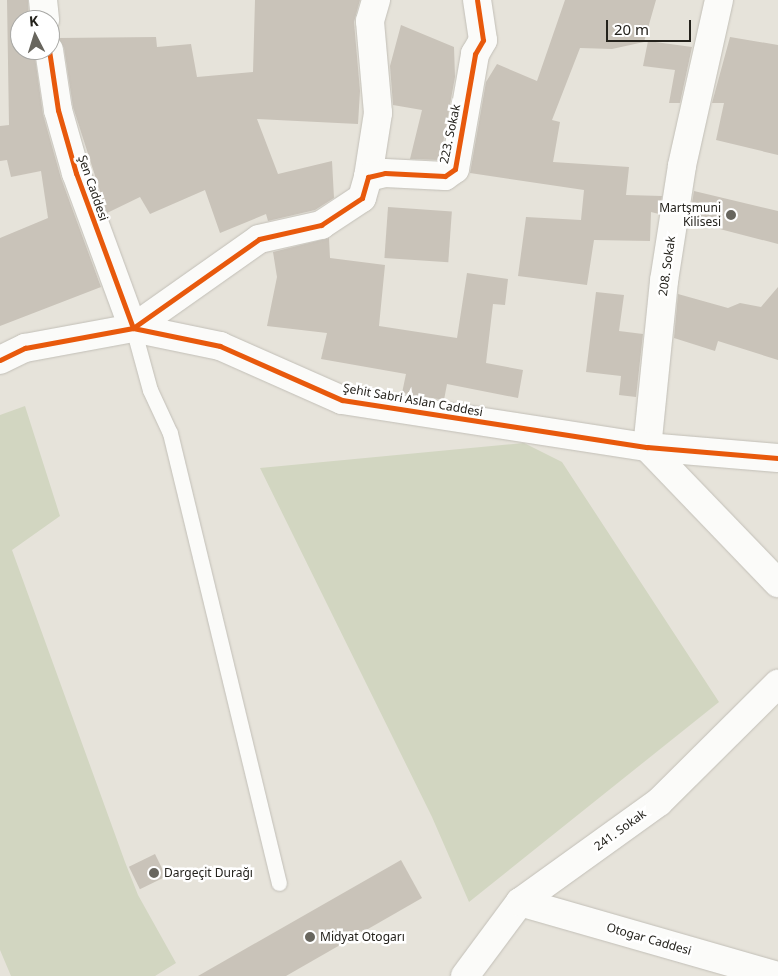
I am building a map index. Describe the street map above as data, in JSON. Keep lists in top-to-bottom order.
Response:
{
  "streets": {
    "street": [
      "223. Sokak",
      "Şen Caddesi",
      "208. Sokak",
      "Şehit Sabri Aslan Caddesi",
      "241. Sokak",
      "Otogar Caddesi"
    ]
  },
  "crossings": [
    ["Şen Caddesi", "Şehit Sabri Aslan Caddesi"],
    ["208. Sokak", "Şehit Sabri Aslan Caddesi"],
    ["241. Sokak", "Otogar Caddesi"]
  ],
  "places": ["Martşmuni Kilisesi", "Dargeçit Durağı", "Midyat Otogarı"],
  "scale_bar": "20 m",
  "north": "top"
}
